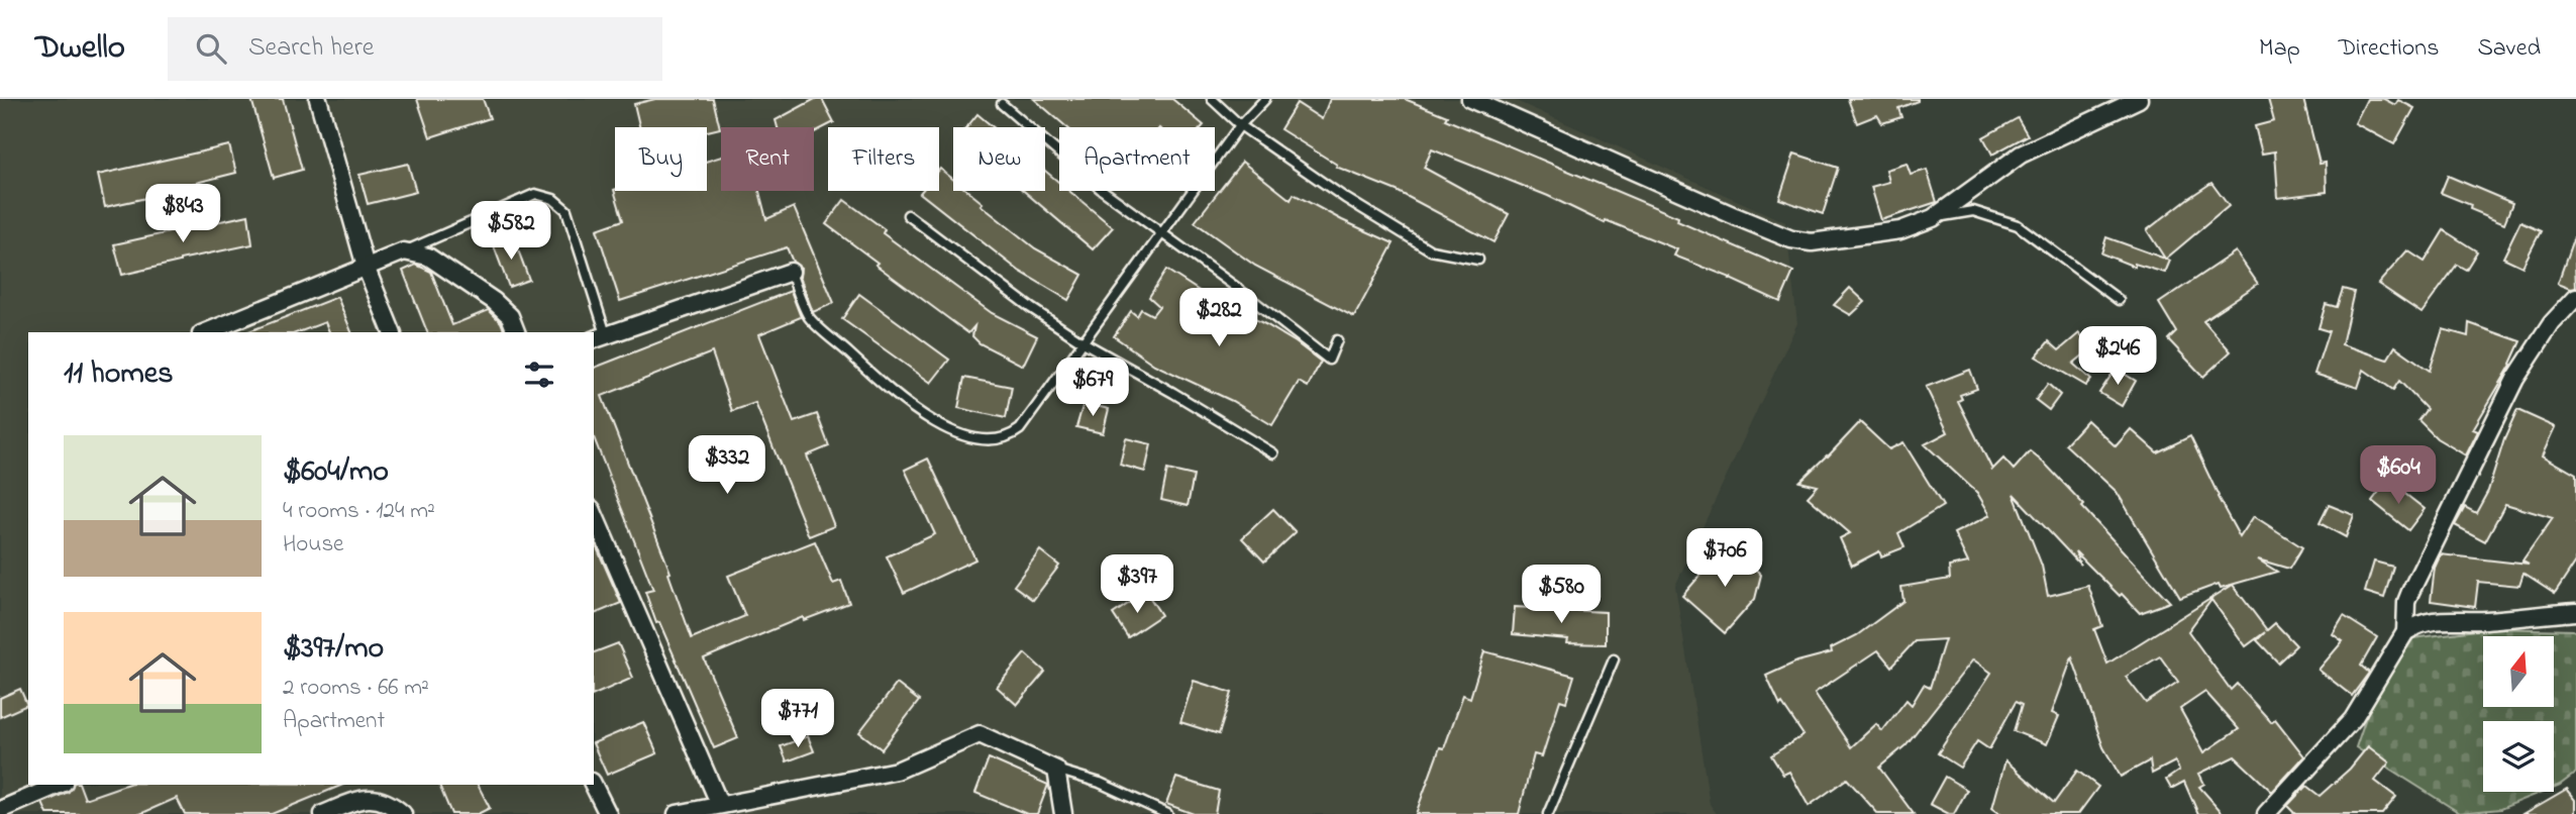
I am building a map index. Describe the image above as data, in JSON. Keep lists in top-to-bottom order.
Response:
{
  "north": "top",
  "page": {
    "header": "Dwello",
    "search": "Search here",
    "nav": ["Map", "Directions", "Saved"],
    "chip": [
      "Buy",
      "Rent",
      "Filters",
      "New",
      "Apartment"
    ],
    "price": [
      "$843",
      "$582",
      "$282",
      "$246",
      "$679",
      "$332",
      "$604",
      "$706",
      "$397",
      "$580",
      "$771"
    ],
    "heading": "11 homes",
    "list": [
      {
        "name": "$604/mo",
        "note": "4 rooms · 124 m² · House"
      },
      {
        "name": "$397/mo",
        "note": "2 rooms · 66 m² · Apartment"
      }
    ]
  }
}
